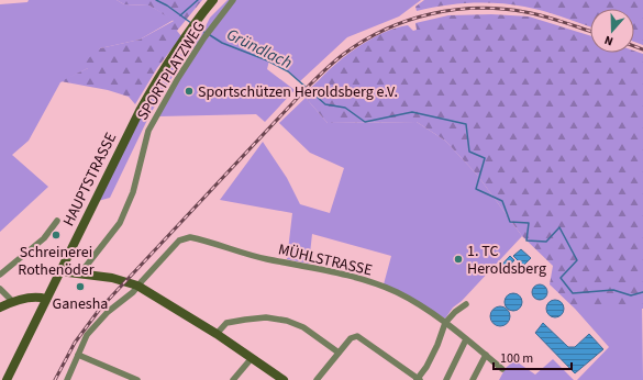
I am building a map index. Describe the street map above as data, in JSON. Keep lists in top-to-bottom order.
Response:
{
  "streets": {
    "street": ["SPORTPLATZWEG", "HAUPTSTRASSE", "MÜHLSTRASSE"]
  },
  "water": ["Gründlach"],
  "places": [
    "Sportschützen Heroldsberg e.V.",
    "Schreinerei Rothenöder",
    "1. TC Heroldsberg",
    "Ganesha"
  ],
  "scale_bar": "100 m",
  "north": "bottom"
}
